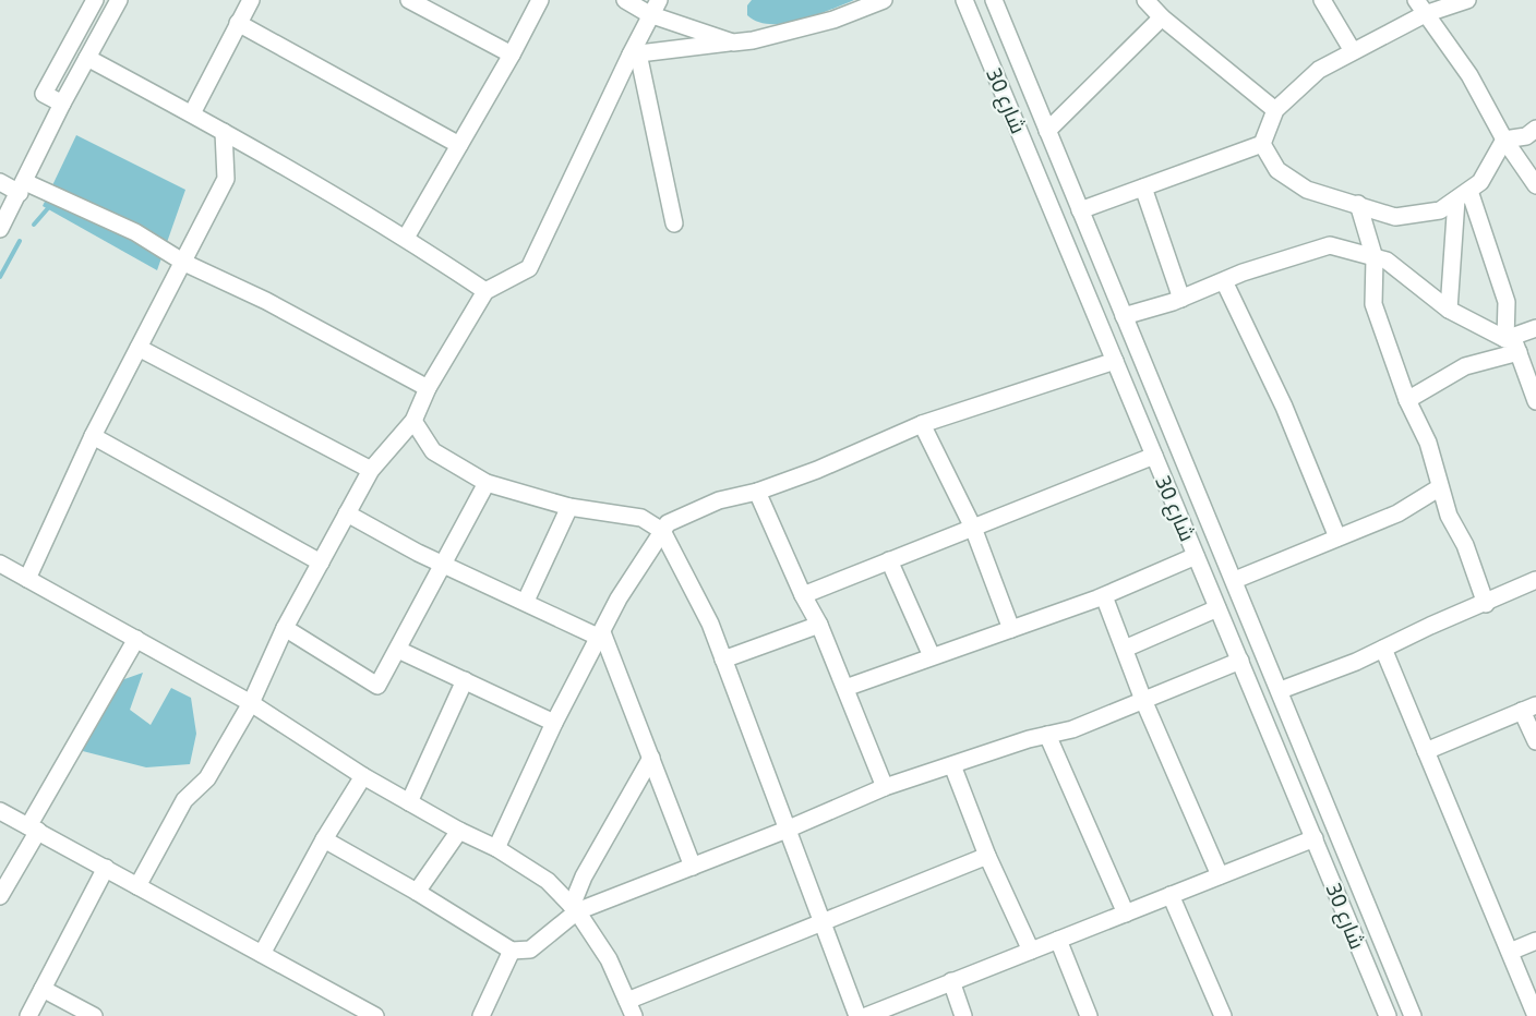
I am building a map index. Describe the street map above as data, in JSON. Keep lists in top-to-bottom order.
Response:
{
  "streets": {
    "street": ["شارع 30"]
  }
}
